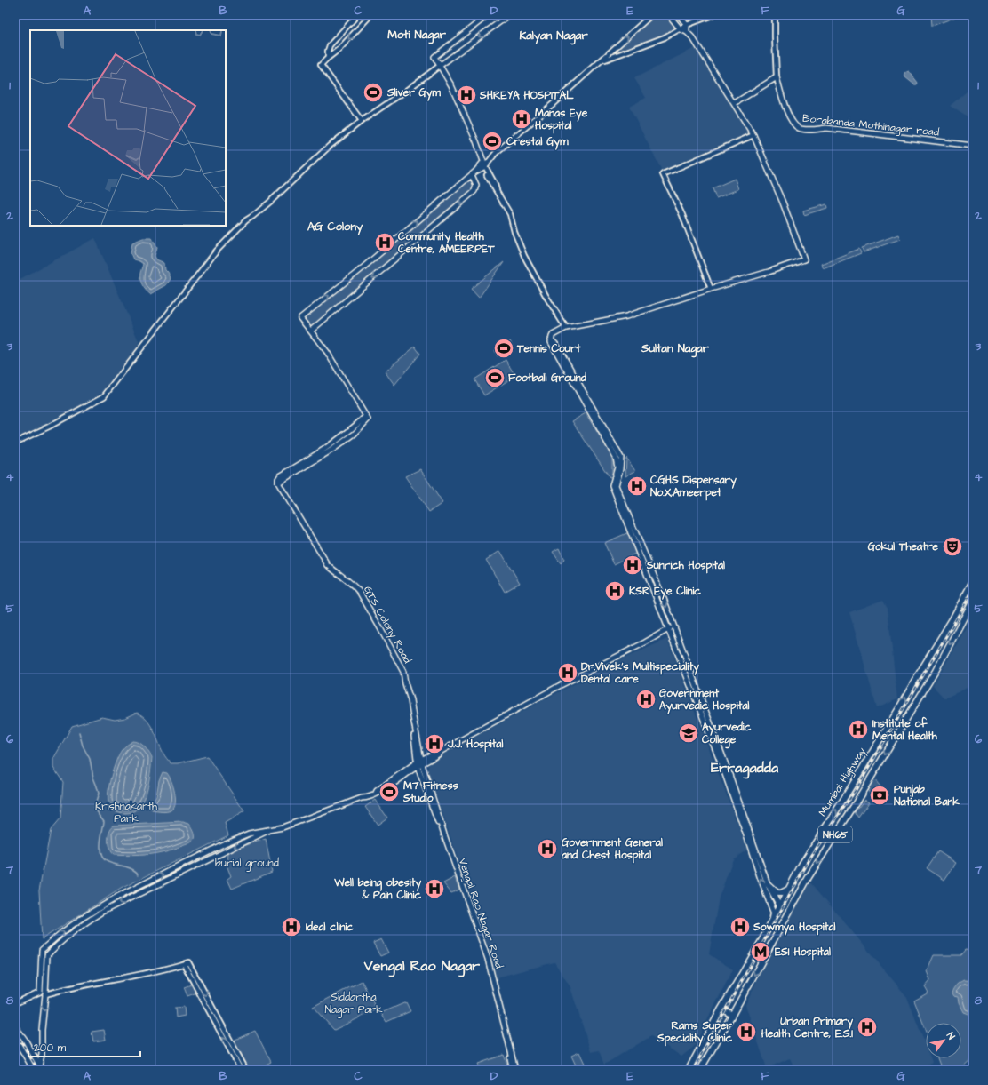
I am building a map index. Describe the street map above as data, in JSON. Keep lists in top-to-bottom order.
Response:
{
  "streets": {
    "highway": ["Mumbai Highway", "NH65"],
    "main road": ["Borabanda Mothinagar road", "GTS Colony Road", "Vengal Rao Nagar Road"]
  },
  "crossings": [
    ["GTS Colony Road", "Vengal Rao Nagar Road"]
  ],
  "districts": [
    "Moti Nagar",
    "Kalyan Nagar",
    "AG Colony",
    "Sultan Nagar",
    "Erragadda",
    "Vengal Rao Nagar"
  ],
  "parks": ["Krishnakanth Park", "burial ground", "Siddartha Nagar Park"],
  "places": {
    "sports": [
      "Sliver Gym",
      "Crestal Gym",
      "Tennis Court",
      "Football Ground",
      "M7 Fitness Studio"
    ],
    "hospital": [
      "SHREYA HOSPITAL",
      "Manas Eye Hospital",
      "Community Health Centre, AMEERPET",
      "CGHS Dispensary No.X,Ameerpet",
      "Sunrich Hospital",
      "KSR Eye Clinic",
      "Dr.Vivek's Multispeciality Dental care",
      "Government Ayurvedic Hospital",
      "Institute of Mental Health",
      "J.J. Hospital",
      "Government General and Chest Hospital",
      "Well being obesity & Pain Clinic",
      "Ideal clinic",
      "Sowmya Hospital",
      "Urban Primary Health Centre, E.S.I",
      "Rams Super Speciality Clinic"
    ],
    "theatre": ["Gokul Theatre"],
    "school or university": ["Ayurvedic College"],
    "bank": ["Punjab National Bank"],
    "metro station": ["ESI Hospital"]
  },
  "scale_bar": "200 m",
  "north": "top right",
  "grid": {
    "columns": [
      "A",
      "B",
      "C",
      "D",
      "E",
      "F",
      "G"
    ],
    "rows": [
      "1",
      "2",
      "3",
      "4",
      "5",
      "6",
      "7",
      "8"
    ]
  }
}
